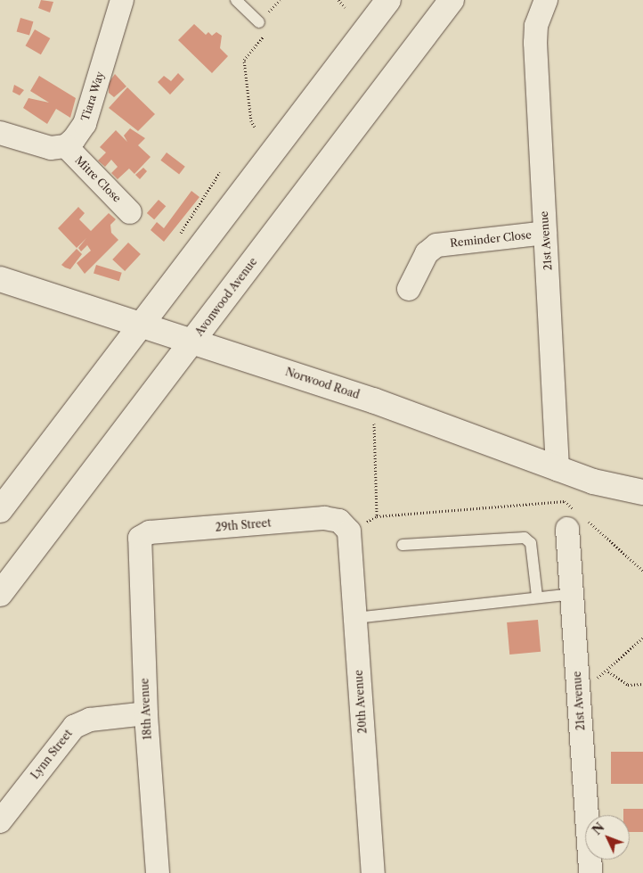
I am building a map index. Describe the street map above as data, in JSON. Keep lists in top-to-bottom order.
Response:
{
  "streets": {
    "main road": ["Avonwood Avenue", "Norwood Road"],
    "street": [
      "Tiara Way",
      "Mitre Close",
      "Reminder Close",
      "21st Avenue",
      "29th Street",
      "20th Avenue",
      "18th Avenue",
      "Lynn Street"
    ]
  },
  "crossings": [
    ["Tiara Way", "Mitre Close"],
    ["Reminder Close", "21st Avenue"],
    ["21st Avenue", "Norwood Road"],
    ["Avonwood Avenue", "Norwood Road"],
    ["29th Street", "20th Avenue"],
    ["29th Street", "18th Avenue"],
    ["18th Avenue", "Lynn Street"]
  ],
  "north": "top left"
}
